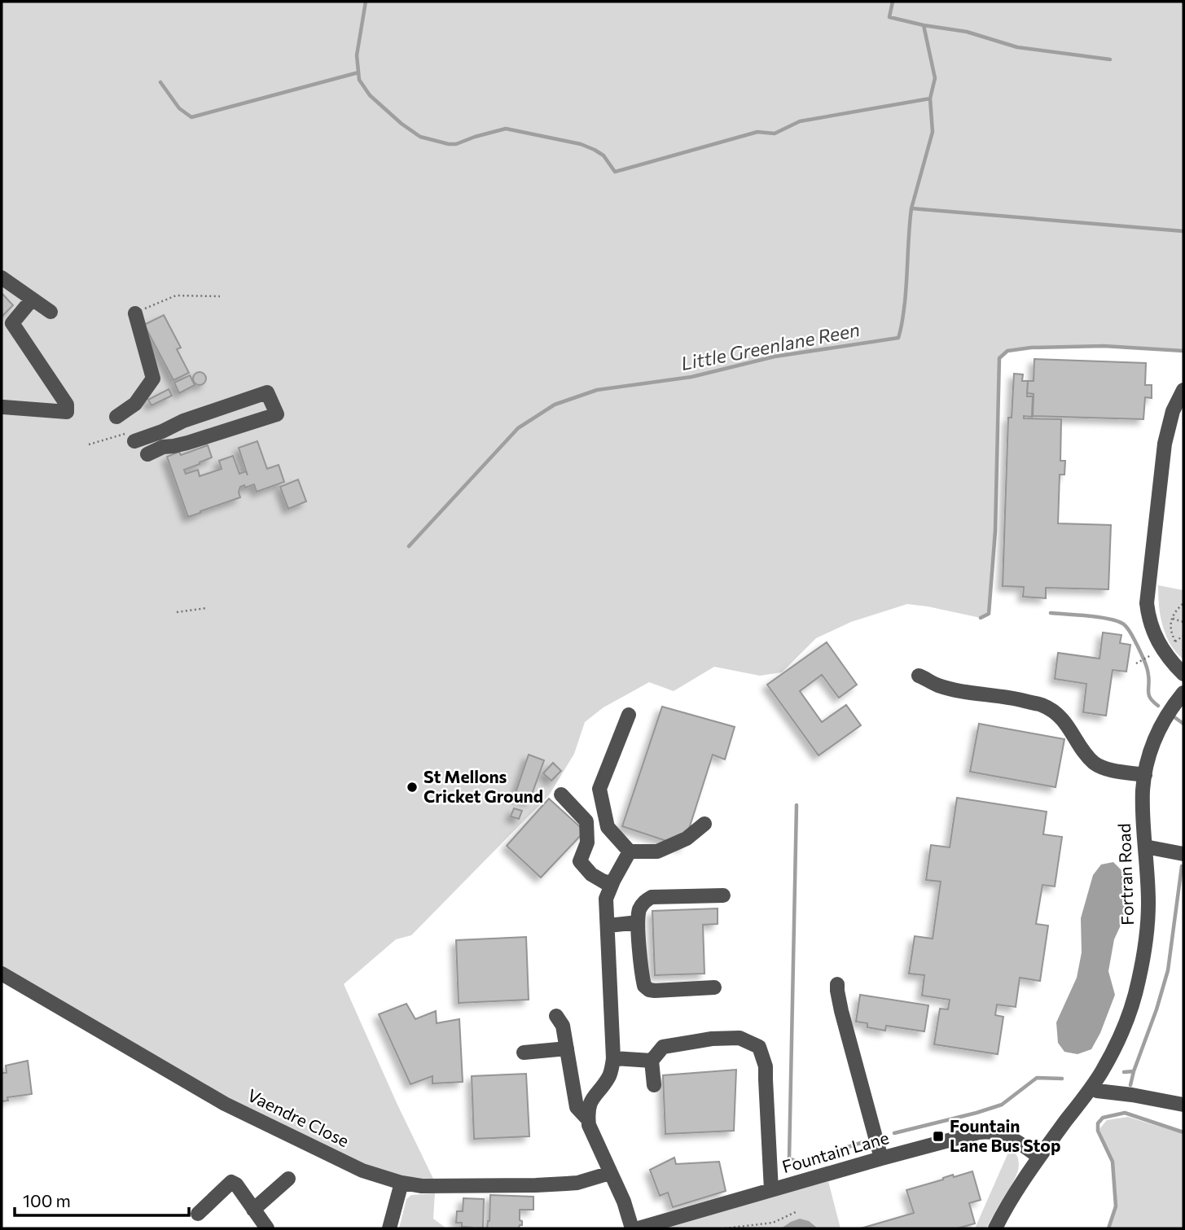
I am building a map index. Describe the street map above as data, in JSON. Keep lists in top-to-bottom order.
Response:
{
  "streets": {
    "street": ["Fortran Road", "Vaendre Close", "Fountain Lane"]
  },
  "crossings": [
    ["Fortran Road", "Fountain Lane"]
  ],
  "water": ["Little Greenlane Reen"],
  "places": {
    "other": ["St Mellons Cricket Ground"],
    "transit": ["Fountain Lane Bus Stop"]
  },
  "scale_bar": "100 m"
}
